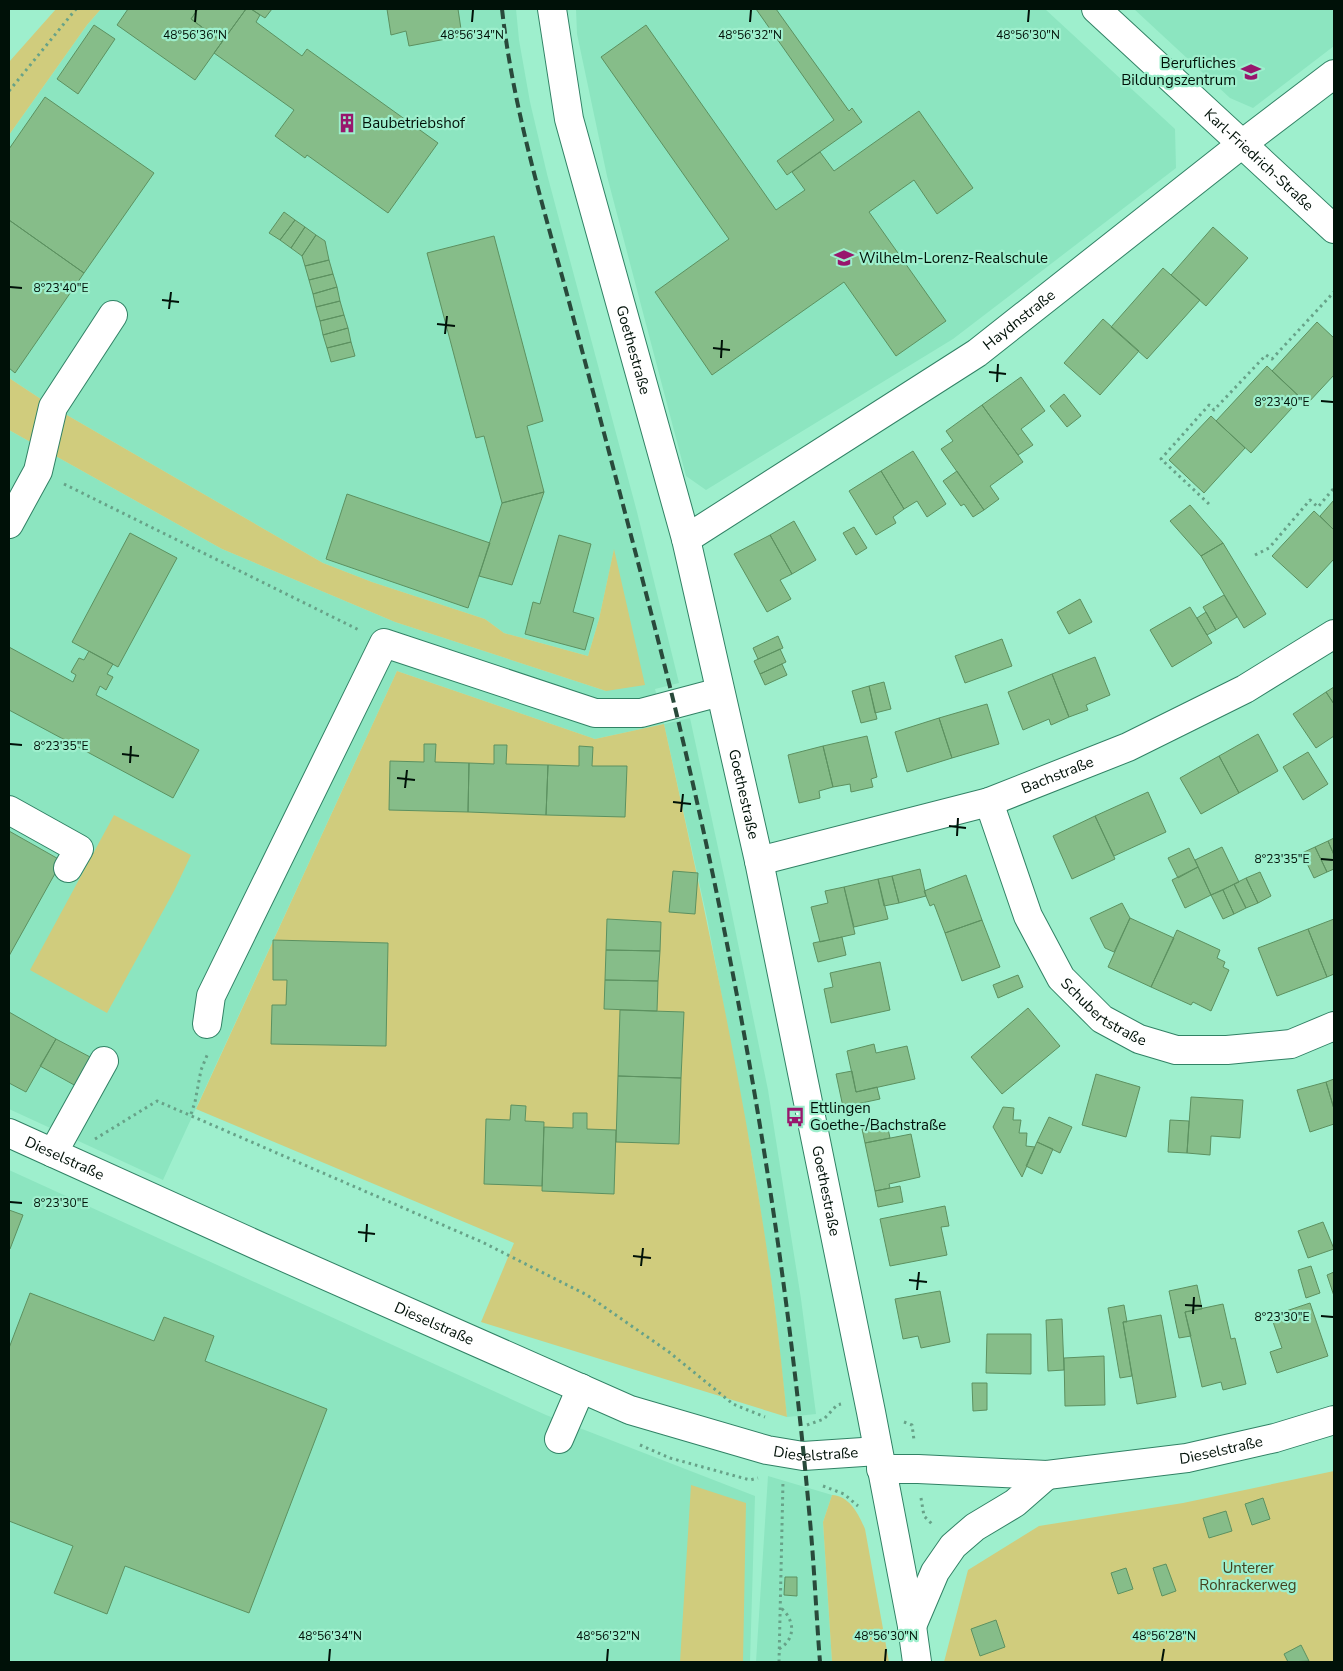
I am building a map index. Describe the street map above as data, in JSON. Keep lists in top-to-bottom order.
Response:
{
  "streets": {
    "street": [
      "Karl-Friedrich-Straße",
      "Haydnstraße",
      "Goethestraße",
      "Bachstraße",
      "Schubertstraße",
      "Dieselstraße"
    ]
  },
  "crossings": [
    ["Karl-Friedrich-Straße", "Haydnstraße"],
    ["Haydnstraße", "Goethestraße"],
    ["Goethestraße", "Bachstraße"],
    ["Goethestraße", "Dieselstraße"],
    ["Bachstraße", "Schubertstraße"]
  ],
  "parks": ["Unterer Rohrackerweg"],
  "places": {
    "school or university": ["Berufliches Bildungszentrum", "Wilhelm-Lorenz-Realschule"],
    "building": ["Baubetriebshof"],
    "bus stop": ["Ettlingen Goethe-/Bachstraße"]
  },
  "coordinates": [
    "48°56'36\"N",
    "48°56'34\"N",
    "48°56'32\"N",
    "48°56'30\"N",
    "8°23'40\"E",
    "8°23'35\"E",
    "8°23'30\"E",
    "48°56'28\"N"
  ]
}
